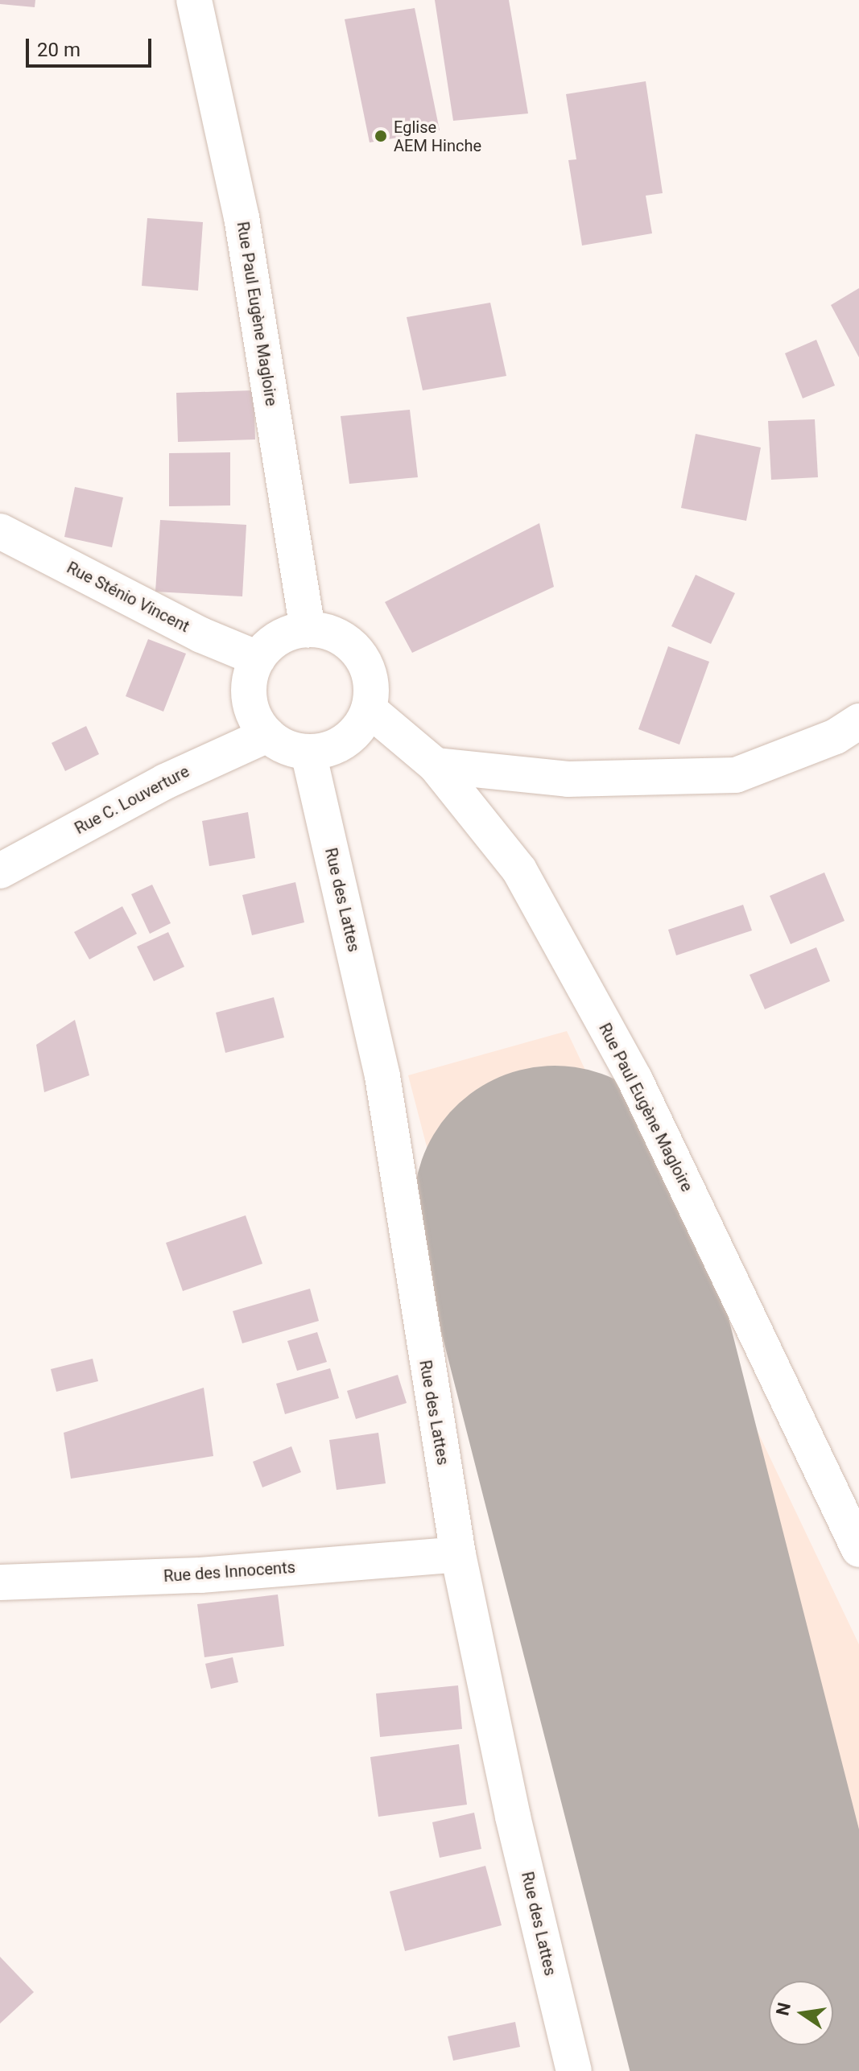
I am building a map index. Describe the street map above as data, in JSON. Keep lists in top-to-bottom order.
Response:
{
  "streets": {
    "street": [
      "Rue Paul Eugène Magloire",
      "Rue Sténio Vincent",
      "Rue C. Louverture",
      "Rue des Lattes",
      "Rue des Innocents"
    ]
  },
  "crossings": [
    ["Rue Paul Eugène Magloire", "Rue Sténio Vincent"],
    ["Rue Paul Eugène Magloire", "Rue C. Louverture"],
    ["Rue Paul Eugène Magloire", "Rue des Lattes"],
    ["Rue Sténio Vincent", "Rue C. Louverture"],
    ["Rue Sténio Vincent", "Rue des Lattes"],
    ["Rue C. Louverture", "Rue des Lattes"],
    ["Rue des Lattes", "Rue des Innocents"]
  ],
  "places": ["Eglise AEM Hinche"],
  "scale_bar": "20 m",
  "north": "left"
}
